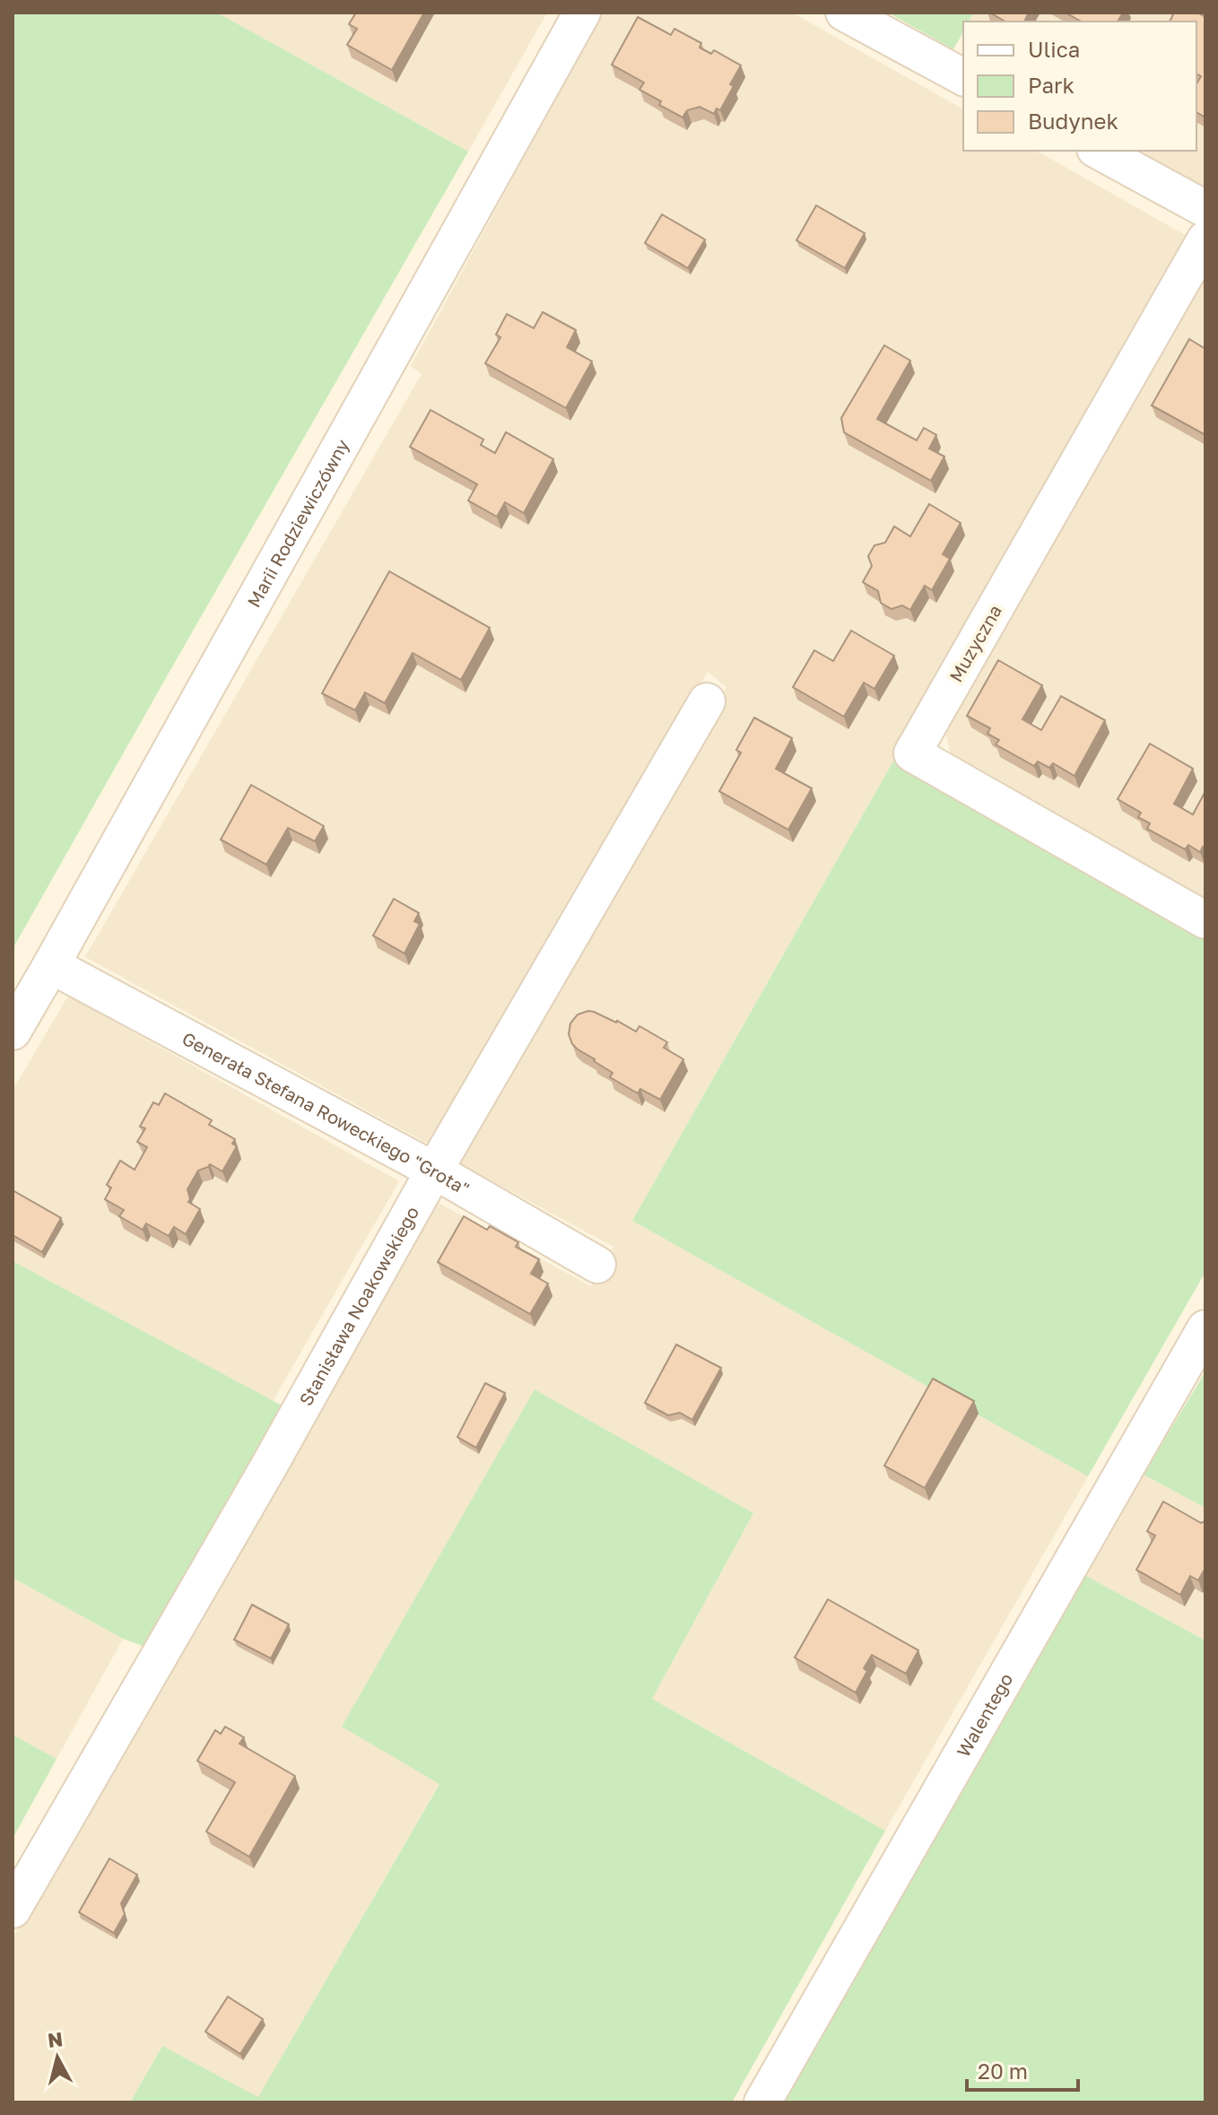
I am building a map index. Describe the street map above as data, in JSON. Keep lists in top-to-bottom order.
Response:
{
  "streets": {
    "street": [
      "Marii Rodziewiczówny",
      "Muzyczna",
      "Generała Stefana Roweckiego \"Grota\"",
      "Stanisława Noakowskiego",
      "Walentego"
    ]
  },
  "crossings": [
    ["Marii Rodziewiczówny", "Generała Stefana Roweckiego \"Grota\""],
    ["Generała Stefana Roweckiego \"Grota\"", "Stanisława Noakowskiego"]
  ],
  "legend": ["Ulica", "Park", "Budynek"],
  "scale_bar": "20 m",
  "north": "top"
}
